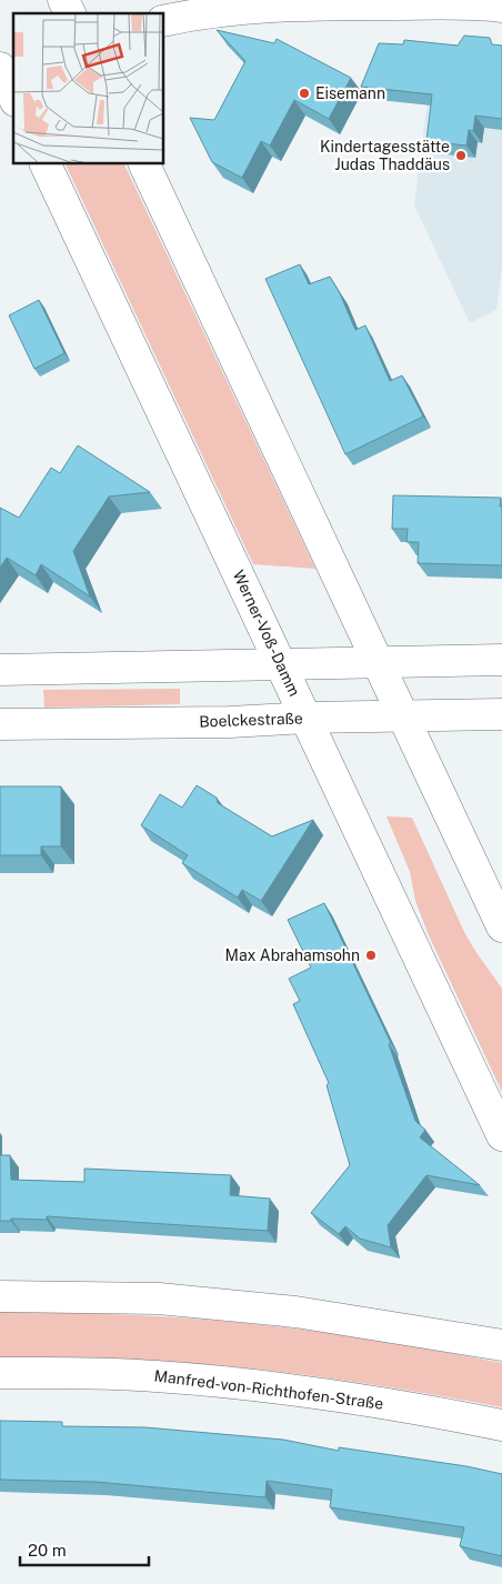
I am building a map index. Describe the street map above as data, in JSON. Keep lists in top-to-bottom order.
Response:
{
  "streets": {
    "street": ["Werner-Voß-Damm", "Boelckestraße", "Manfred-von-Richthofen-Straße"]
  },
  "crossings": [
    ["Werner-Voß-Damm", "Boelckestraße"]
  ],
  "places": ["Eisemann", "Kindertagesstätte Judas Thaddäus", "Max Abrahamsohn"],
  "scale_bar": "20 m"
}
